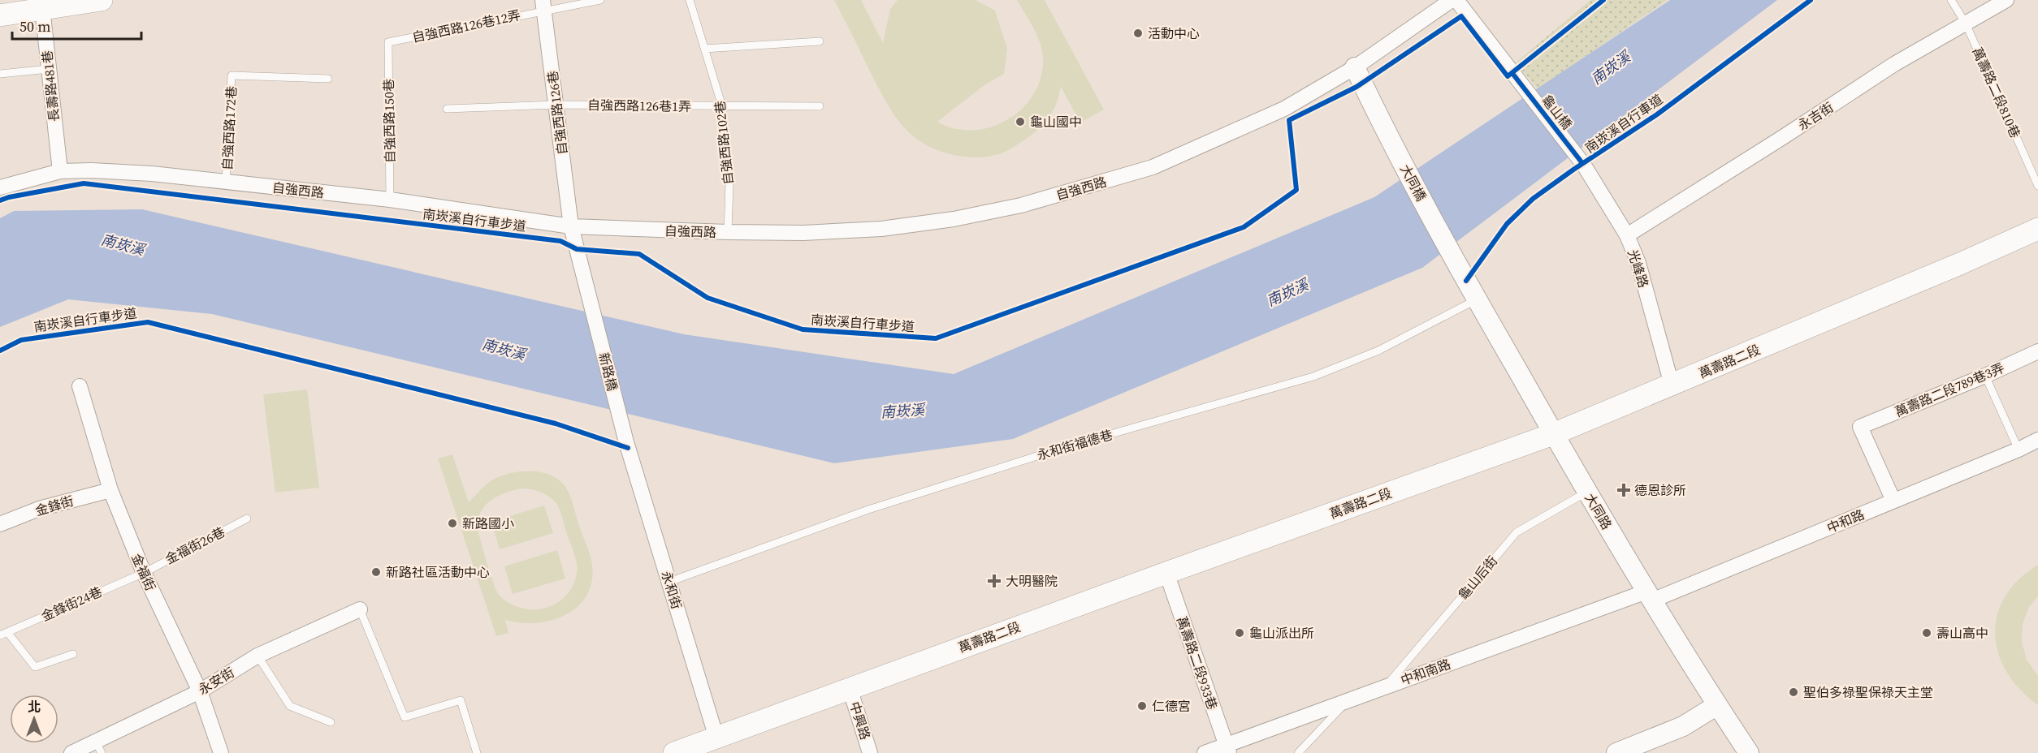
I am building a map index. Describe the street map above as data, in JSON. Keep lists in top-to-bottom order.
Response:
{
  "streets": {
    "main road": ["萬壽路二段"],
    "street": [
      "長壽路481巷",
      "龜山橋",
      "自強西路126巷",
      "永吉街",
      "大同橋",
      "自強西路",
      "光峰路",
      "新路橋",
      "萬壽路二段789巷3弄",
      "金鋒街",
      "大同路",
      "中和路",
      "金福街",
      "永和街",
      "萬壽路二段933巷",
      "中和南路",
      "永安街",
      "中興路"
    ],
    "lane": [
      "自強西路126巷12弄",
      "萬壽路二段810巷",
      "自強西路126巷1弄",
      "自強西路150巷",
      "自強西路172巷",
      "自強西路102巷",
      "永和街福德巷",
      "金福街26巷",
      "龜山后街",
      "金鋒街24巷"
    ],
    "cycle path": ["南崁溪自行車道", "南崁溪自行車步道"]
  },
  "crossings": [
    ["自強西路126巷12弄", "自強西路126巷"],
    ["自強西路126巷12弄", "自強西路150巷"],
    ["長壽路481巷", "自強西路"],
    ["萬壽路二段810巷", "永吉街"],
    ["自強西路126巷1弄", "自強西路126巷"],
    ["自強西路126巷1弄", "自強西路102巷"],
    ["龜山橋", "光峰路"],
    ["自強西路126巷", "自強西路"],
    ["自強西路126巷", "新路橋"],
    ["永吉街", "光峰路"],
    ["自強西路150巷", "自強西路"],
    ["自強西路172巷", "自強西路"],
    ["自強西路102巷", "自強西路"],
    ["大同橋", "自強西路"],
    ["大同橋", "大同路"],
    ["自強西路", "新路橋"],
    ["光峰路", "萬壽路二段"],
    ["萬壽路二段", "大同路"],
    ["萬壽路二段", "永和街"],
    ["萬壽路二段", "萬壽路二段933巷"],
    ["萬壽路二段", "中興路"],
    ["新路橋", "永和街"],
    ["萬壽路二段789巷3弄", "中和路"],
    ["永和街福德巷", "大同路"],
    ["永和街福德巷", "永和街"],
    ["金鋒街", "金福街"],
    ["大同路", "中和路"],
    ["大同路", "龜山后街"],
    ["大同路", "中和南路"],
    ["中和路", "中和南路"],
    ["金福街26巷", "金福街"],
    ["金福街26巷", "金鋒街24巷"],
    ["金福街", "金鋒街24巷"],
    ["金福街", "永安街"],
    ["龜山后街", "中和南路"],
    ["萬壽路二段933巷", "中和南路"]
  ],
  "water": ["南崁溪"],
  "places": {
    "other": [
      "活動中心",
      "龜山國中",
      "新路國小",
      "新路社區活動中心",
      "龜山派出所",
      "壽山高中",
      "聖伯多祿聖保祿天主堂",
      "仁德宮"
    ],
    "health": ["德恩診所", "大明醫院"]
  },
  "scale_bar": "50 m",
  "north": "top"
}
